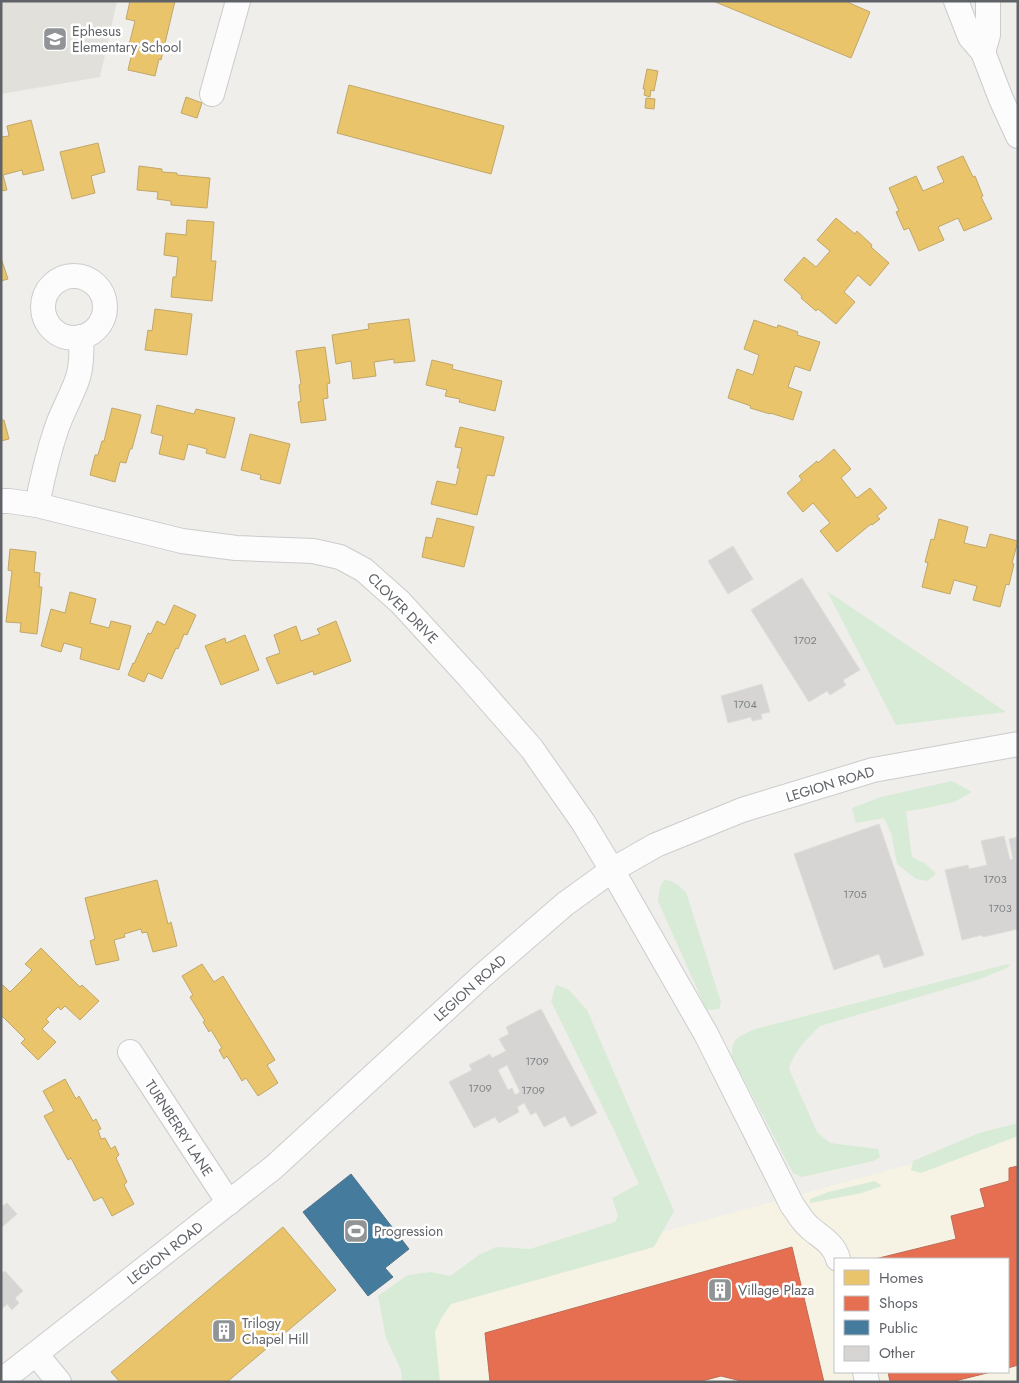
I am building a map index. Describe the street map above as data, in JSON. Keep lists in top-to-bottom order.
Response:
{
  "streets": {
    "street": ["CLOVER DRIVE", "LEGION ROAD", "TURNBERRY LANE"]
  },
  "crossings": [
    ["CLOVER DRIVE", "LEGION ROAD"],
    ["LEGION ROAD", "TURNBERRY LANE"]
  ],
  "places": {
    "school or university": ["Ephesus Elementary School"],
    "sports": ["Progression"],
    "building": ["Village Plaza", "Trilogy Chapel Hill"]
  },
  "house_numbers": [
    "1702",
    "1704",
    "1703",
    "1705",
    "1703",
    "1709",
    "1709",
    "1709"
  ],
  "legend": [
    "Homes",
    "Shops",
    "Public",
    "Other"
  ]
}
